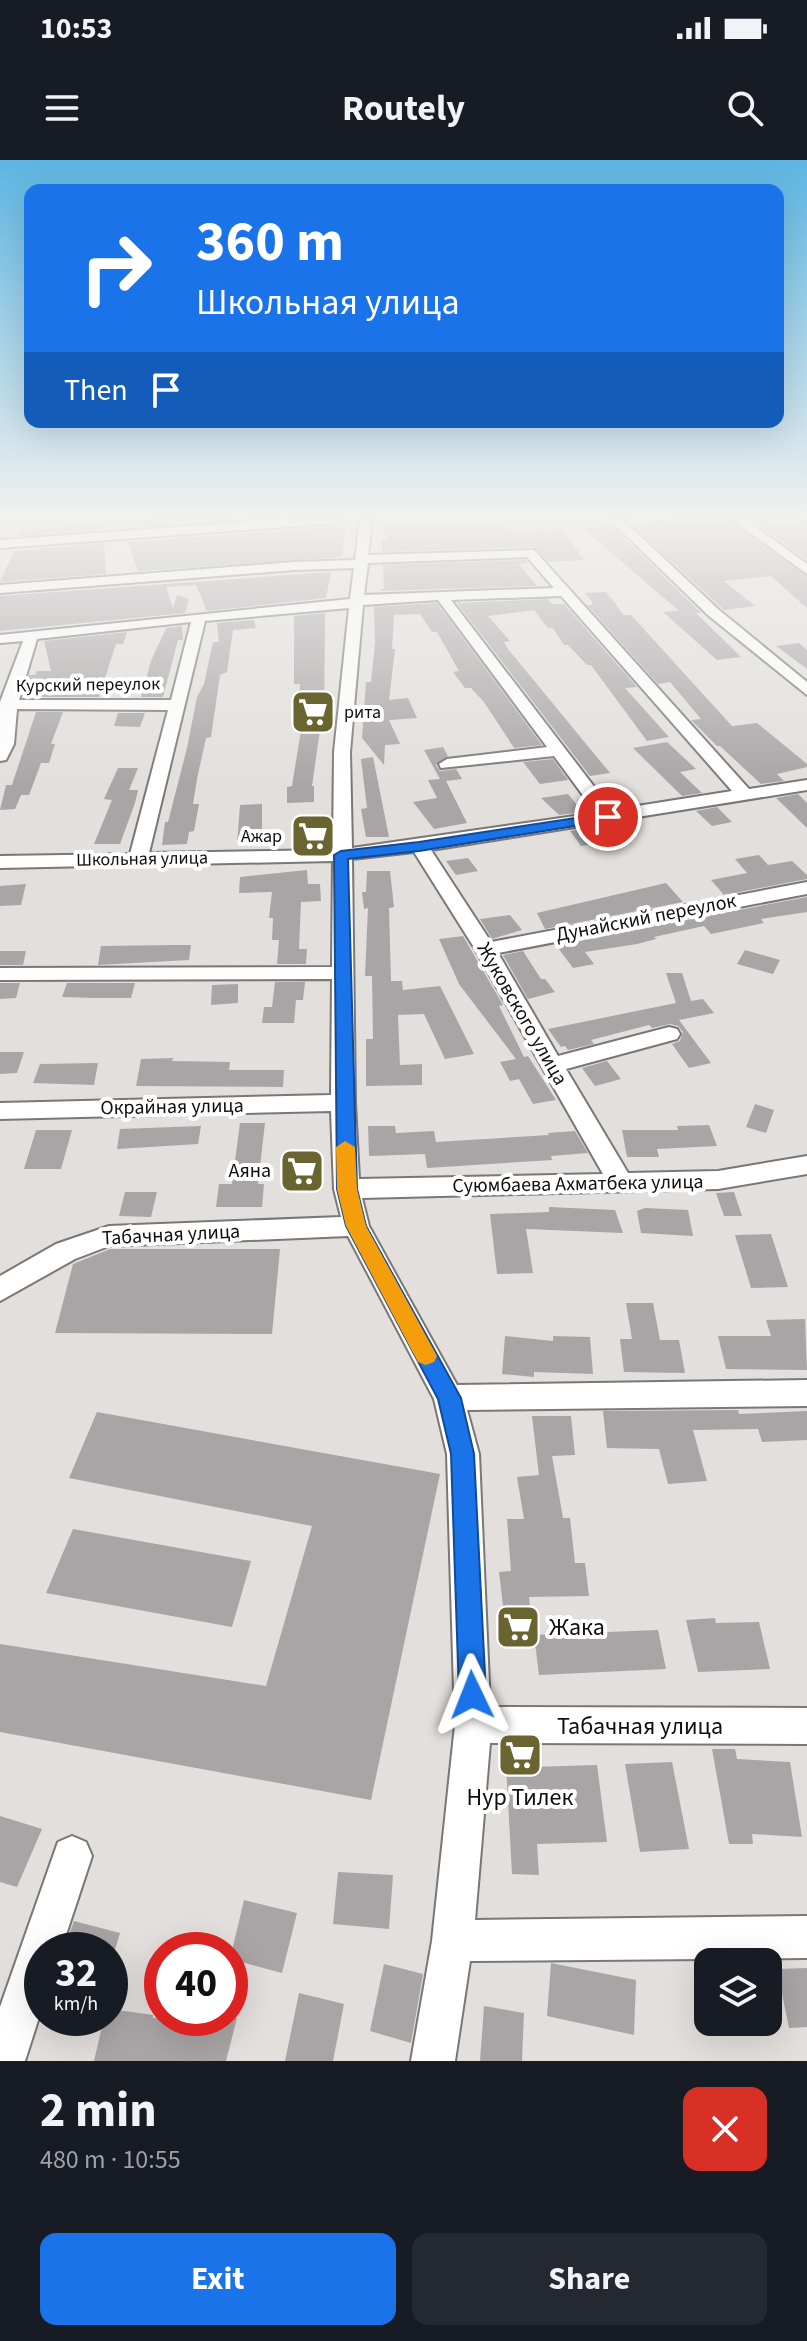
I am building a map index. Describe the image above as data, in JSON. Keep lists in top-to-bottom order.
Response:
{
  "streets": {
    "street": [
      "Курский переулок",
      "Школьная улица",
      "Дунайский переулок",
      "Жуковского улица",
      "Окрайная улица",
      "Суюмбаева Ахматбека улица",
      "Табачная улица"
    ]
  },
  "crossings": [
    ["Школьная улица", "Жуковского улица"],
    ["Дунайский переулок", "Жуковского улица"],
    ["Жуковского улица", "Суюмбаева Ахматбека улица"]
  ],
  "places": {
    "supermarket": [
      "рита",
      "Ажар",
      "Аяна",
      "Жака",
      "Нур Тилек"
    ]
  },
  "page": {
    "status": "10:53",
    "header": "Routely",
    "turn": ["360 m", "Школьная улица"],
    "then": "Then",
    "speed": "32 km/h",
    "limit": "40",
    "heading": ["2 min", "480 m · 10:55"],
    "buttons": ["Exit", "Share"]
  }
}
